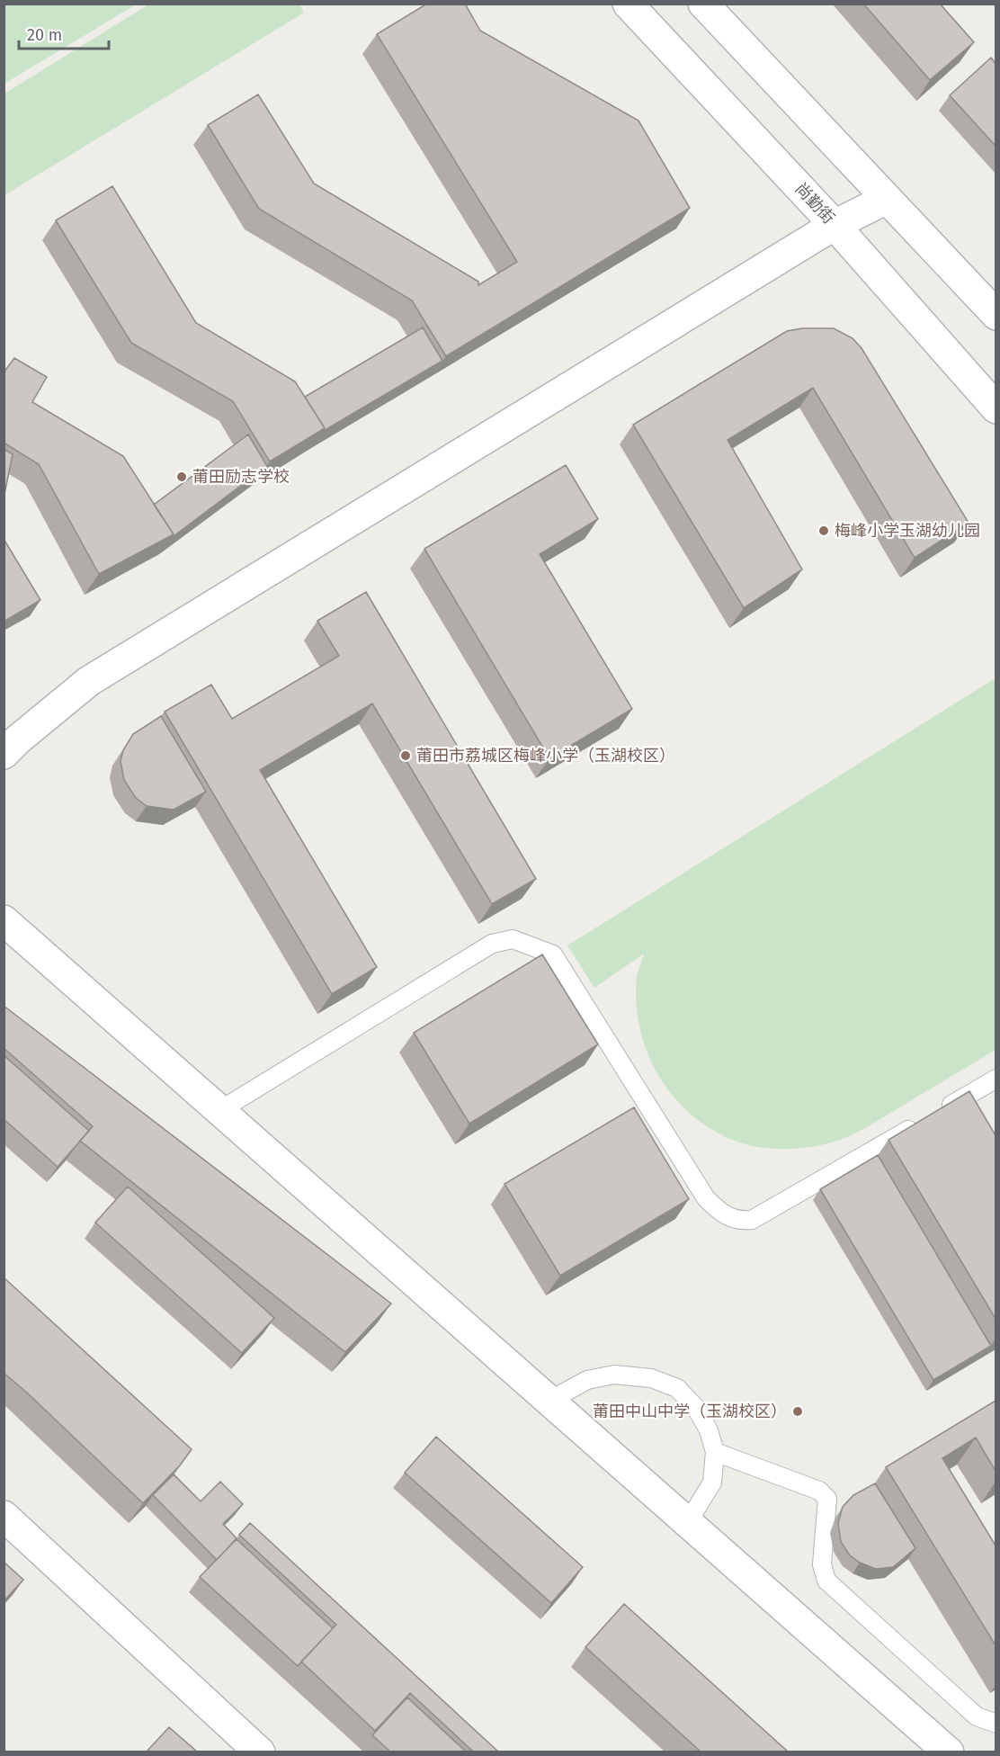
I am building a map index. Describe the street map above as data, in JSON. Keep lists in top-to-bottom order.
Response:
{
  "streets": {
    "street": ["尚勤街"]
  },
  "places": [
    "莆田励志学校",
    "梅峰小学玉湖幼儿园",
    "莆田市荔城区梅峰小学（玉湖校区）",
    "莆田中山中学（玉湖校区）"
  ],
  "scale_bar": "20 m"
}
